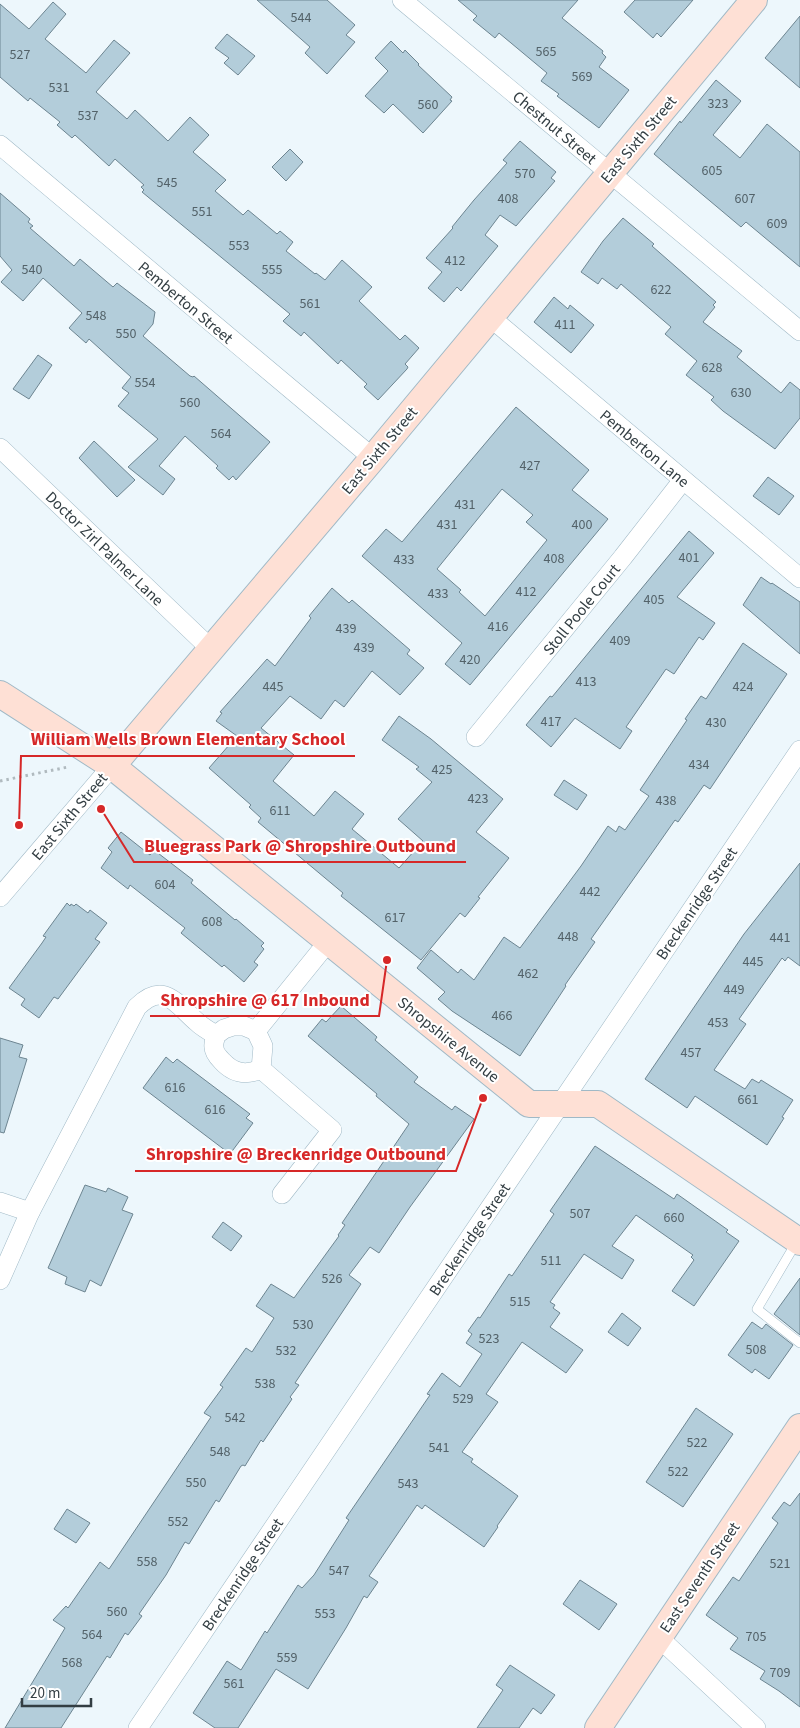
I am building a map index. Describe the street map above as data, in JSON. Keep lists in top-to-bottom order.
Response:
{
  "streets": {
    "street": [
      "Chestnut Street",
      "East Sixth Street",
      "Pemberton Street",
      "Pemberton Lane",
      "Doctor Zirl Palmer Lane",
      "Stoll Poole Court",
      "Breckenridge Street",
      "Shropshire Avenue",
      "East Seventh Street"
    ]
  },
  "crossings": [
    ["Chestnut Street", "East Sixth Street"],
    ["East Sixth Street", "Pemberton Street"],
    ["East Sixth Street", "Pemberton Lane"],
    ["East Sixth Street", "Doctor Zirl Palmer Lane"],
    ["East Sixth Street", "Shropshire Avenue"],
    ["Pemberton Lane", "Stoll Poole Court"],
    ["Breckenridge Street", "Shropshire Avenue"]
  ],
  "places": [
    "Bluegrass Park @ Shropshire Outbound",
    "William Wells Brown Elementary School",
    "Shropshire @ 617 Inbound",
    "Shropshire @ Breckenridge Outbound"
  ],
  "house_numbers": [
    "544",
    "565",
    "527",
    "569",
    "531",
    "323",
    "560",
    "537",
    "605",
    "570",
    "545",
    "408",
    "607",
    "551",
    "609",
    "553",
    "412",
    "540",
    "555",
    "622",
    "561",
    "548",
    "411",
    "550",
    "628",
    "554",
    "630",
    "560",
    "564",
    "427",
    "431",
    "431",
    "400",
    "401",
    "408",
    "433",
    "412",
    "433",
    "405",
    "416",
    "439",
    "409",
    "439",
    "420",
    "413",
    "445",
    "424",
    "417",
    "430",
    "434",
    "425",
    "423",
    "438",
    "611",
    "604",
    "442",
    "617",
    "608",
    "448",
    "441",
    "445",
    "462",
    "449",
    "466",
    "453",
    "457",
    "616",
    "661",
    "616",
    "507",
    "660",
    "511",
    "526",
    "515",
    "530",
    "523",
    "508",
    "532",
    "538",
    "529",
    "542",
    "522",
    "541",
    "548",
    "522",
    "550",
    "543",
    "552",
    "558",
    "521",
    "547",
    "560",
    "553",
    "564",
    "705",
    "559",
    "568",
    "709",
    "561"
  ],
  "scale_bar": "20 m"
}
